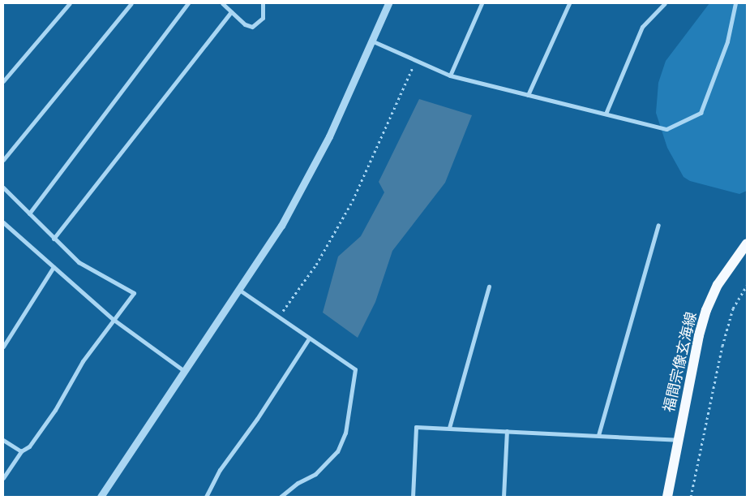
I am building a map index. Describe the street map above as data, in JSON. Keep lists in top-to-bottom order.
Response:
{
  "streets": {
    "main road": ["福間宗像玄海線"]
  }
}
